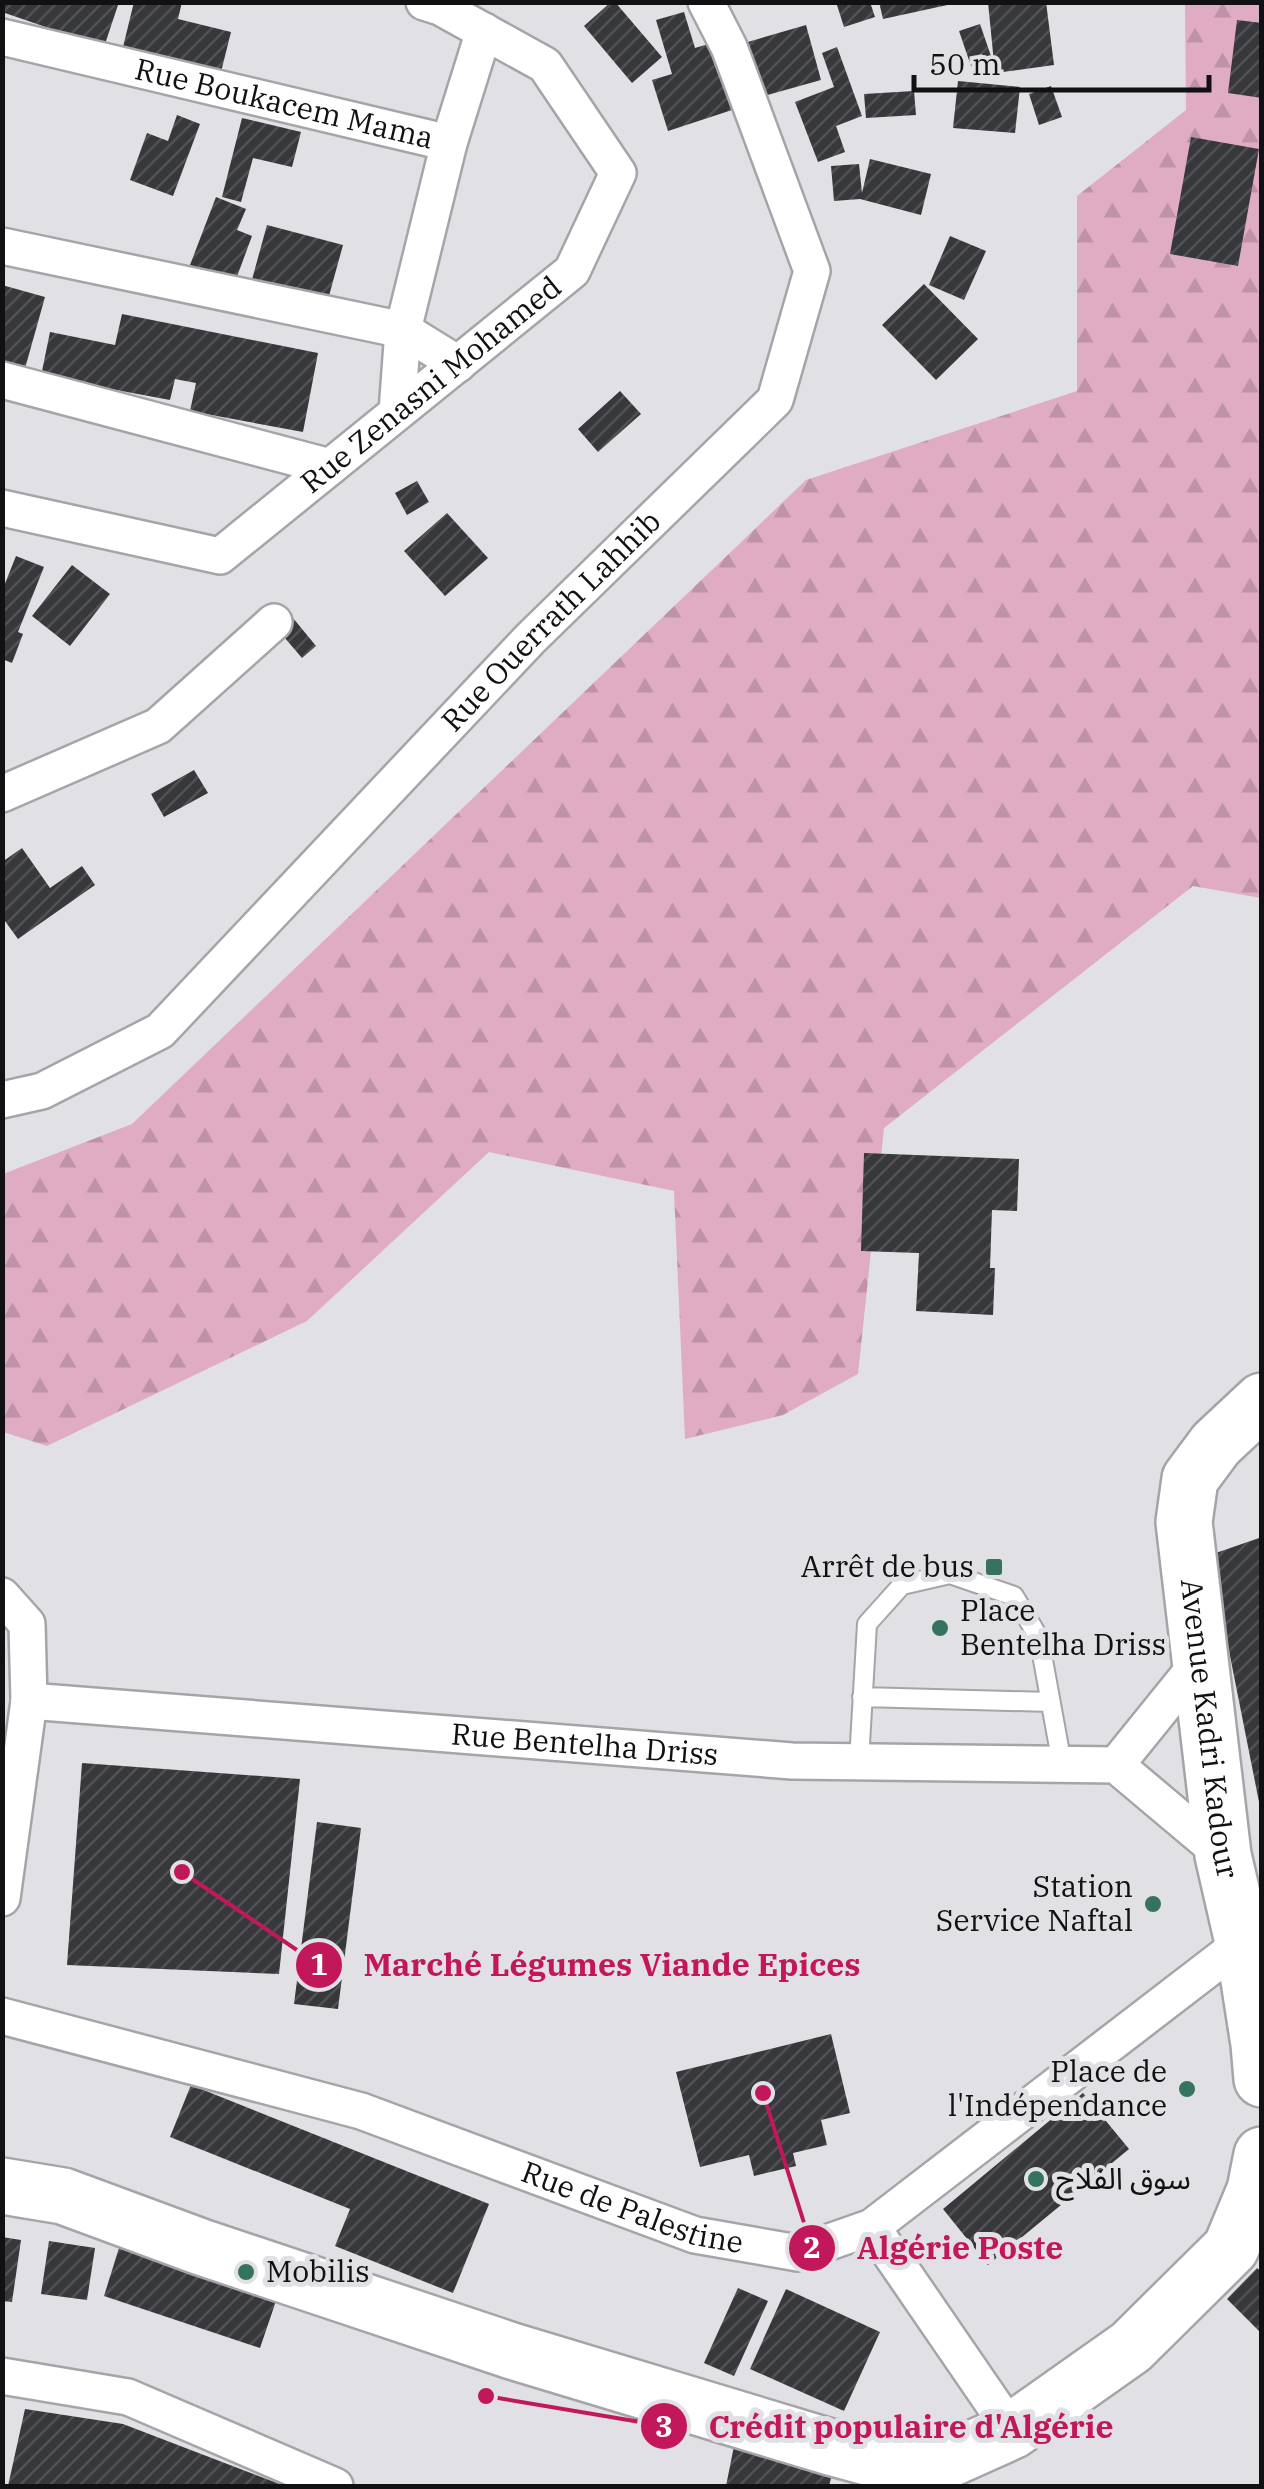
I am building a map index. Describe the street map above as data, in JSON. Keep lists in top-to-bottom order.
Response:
{
  "streets": {
    "main road": ["Avenue Kadri Kadour"],
    "street": [
      "Rue Boukacem Mama",
      "Rue Zenasni Mohamed",
      "Rue Ouerrath Lahhib",
      "Rue Bentelha Driss",
      "Rue de Palestine"
    ]
  },
  "crossings": [
    ["Rue Boukacem Mama", "Rue Zenasni Mohamed"],
    ["Avenue Kadri Kadour", "Rue de Palestine"]
  ],
  "places": {
    "transit": ["Arrêt de bus"],
    "other": [
      "Place Bentelha Driss",
      "Marché Légumes Viande Epices",
      "Station Service Naftal",
      "Place de l'Indépendance",
      "Algérie Poste",
      "سوق الفلاح",
      "Mobilis",
      "Crédit populaire d'Algérie"
    ]
  },
  "scale_bar": "50 m"
}
